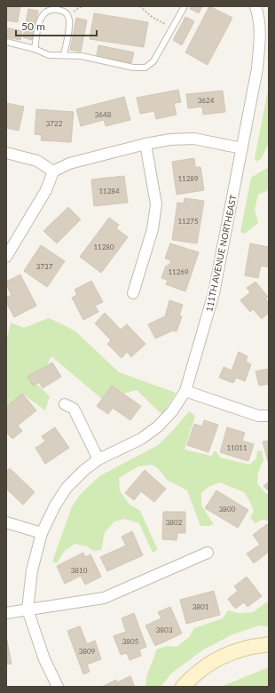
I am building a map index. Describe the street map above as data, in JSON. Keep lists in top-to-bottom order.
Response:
{
  "streets": {
    "street": ["111TH AVENUE NORTHEAST"]
  },
  "house_numbers": [
    "3624",
    "3648",
    "3722",
    "11289",
    "11284",
    "11275",
    "11280",
    "3737",
    "11269",
    "11011",
    "3800",
    "3802",
    "3810",
    "3801",
    "3803",
    "3805",
    "3809"
  ],
  "scale_bar": "50 m"
}
